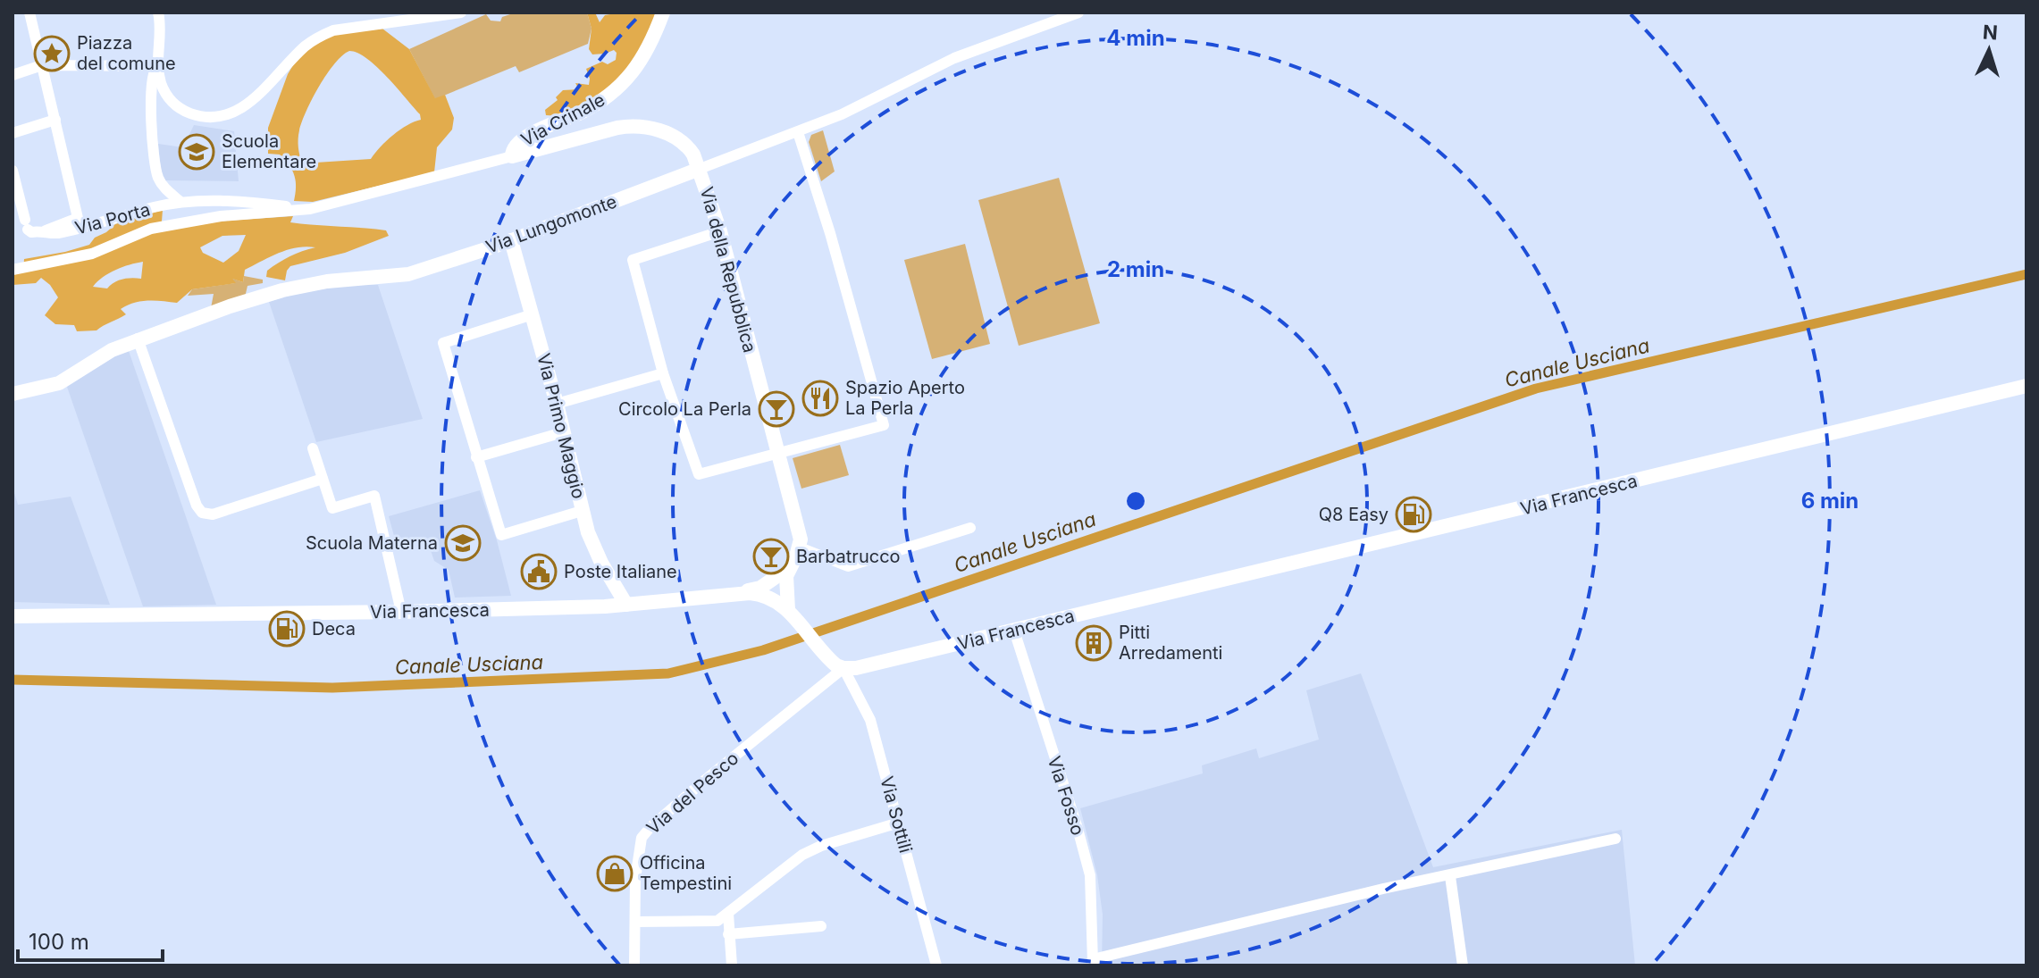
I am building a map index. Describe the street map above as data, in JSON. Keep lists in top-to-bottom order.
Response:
{
  "streets": {
    "main road": [
      "Via Crinale",
      "Via Lungomonte",
      "Via della Repubblica",
      "Via Primo Maggio",
      "Via Francesca"
    ],
    "street": [
      "Via Porta",
      "Via del Pesco",
      "Via Fosso",
      "Via Sottili"
    ]
  },
  "crossings": [
    ["Via Crinale", "Via della Repubblica"],
    ["Via Porta", "Via della Repubblica"],
    ["Via Lungomonte", "Via della Repubblica"],
    ["Via Lungomonte", "Via Primo Maggio"],
    ["Via Primo Maggio", "Via Francesca"],
    ["Via Francesca", "Via del Pesco"],
    ["Via Francesca", "Via Fosso"],
    ["Via Francesca", "Via Sottili"],
    ["Via del Pesco", "Via Sottili"]
  ],
  "water": ["Canale Usciana"],
  "places": {
    "place": ["Piazza del comune"],
    "school or university": ["Scuola Elementare", "Scuola Materna"],
    "restaurant": ["Spazio Aperto La Perla"],
    "bar": ["Circolo La Perla", "Barbatrucco"],
    "fuel station": ["Q8 Easy", "Deca"],
    "public building": ["Poste Italiane"],
    "building": ["Pitti Arredamenti"],
    "shop": ["Officina Tempestini"]
  },
  "scale_bar": "100 m",
  "north": "top",
  "rings": ["4 min", "2 min", "6 min"]
}
